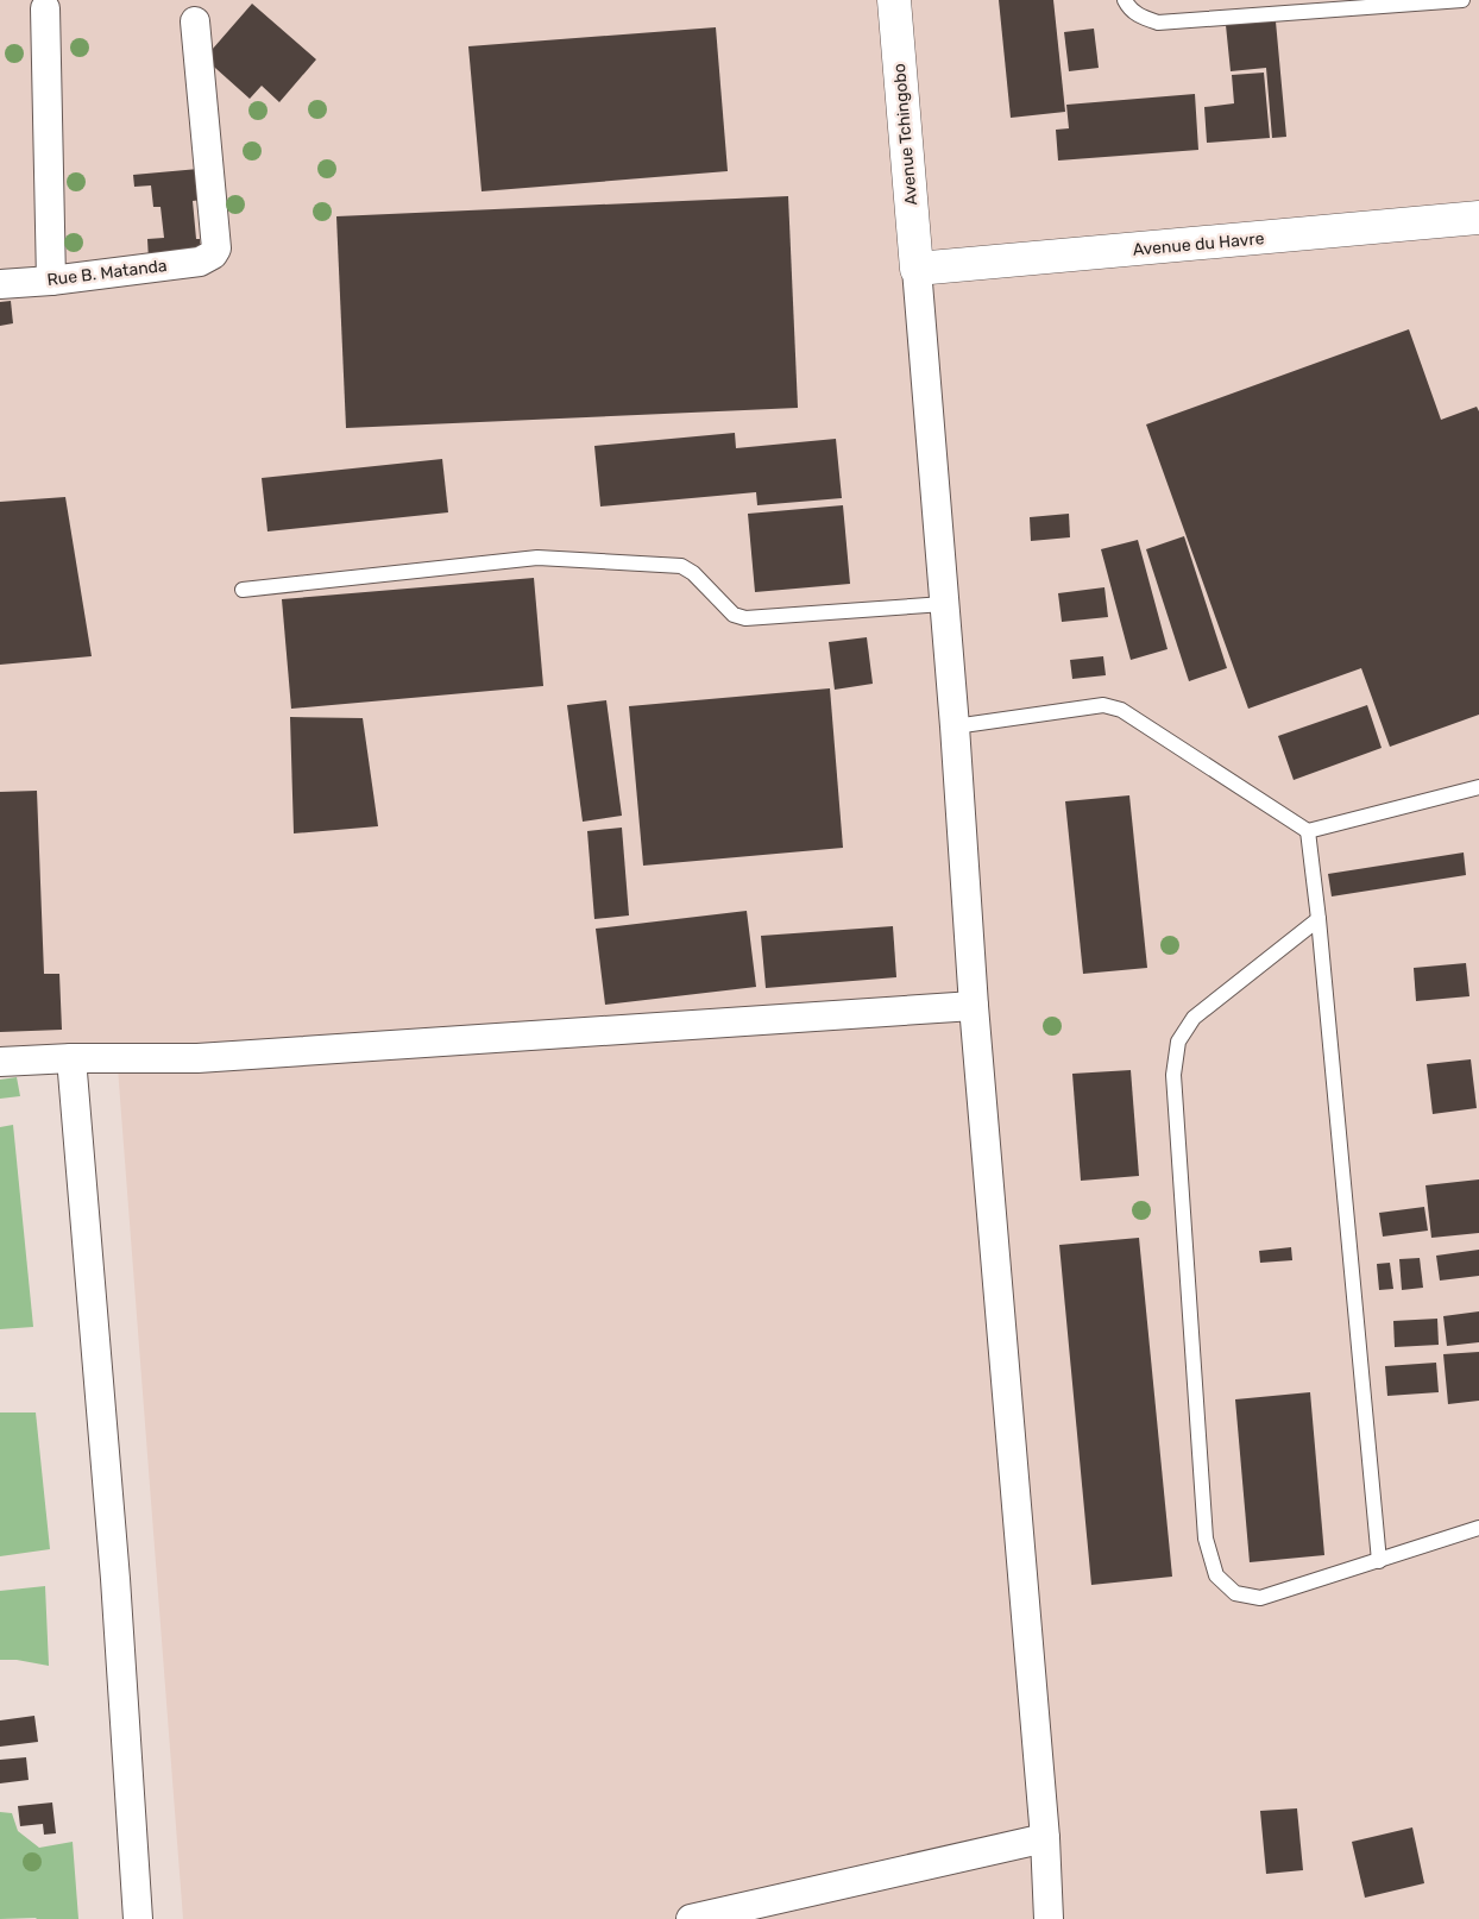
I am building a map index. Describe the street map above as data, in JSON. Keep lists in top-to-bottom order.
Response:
{
  "streets": {
    "street": ["Avenue Tchingobo", "Avenue du Havre", "Rue B. Matanda"]
  },
  "crossings": [
    ["Avenue Tchingobo", "Avenue du Havre"]
  ]
}
